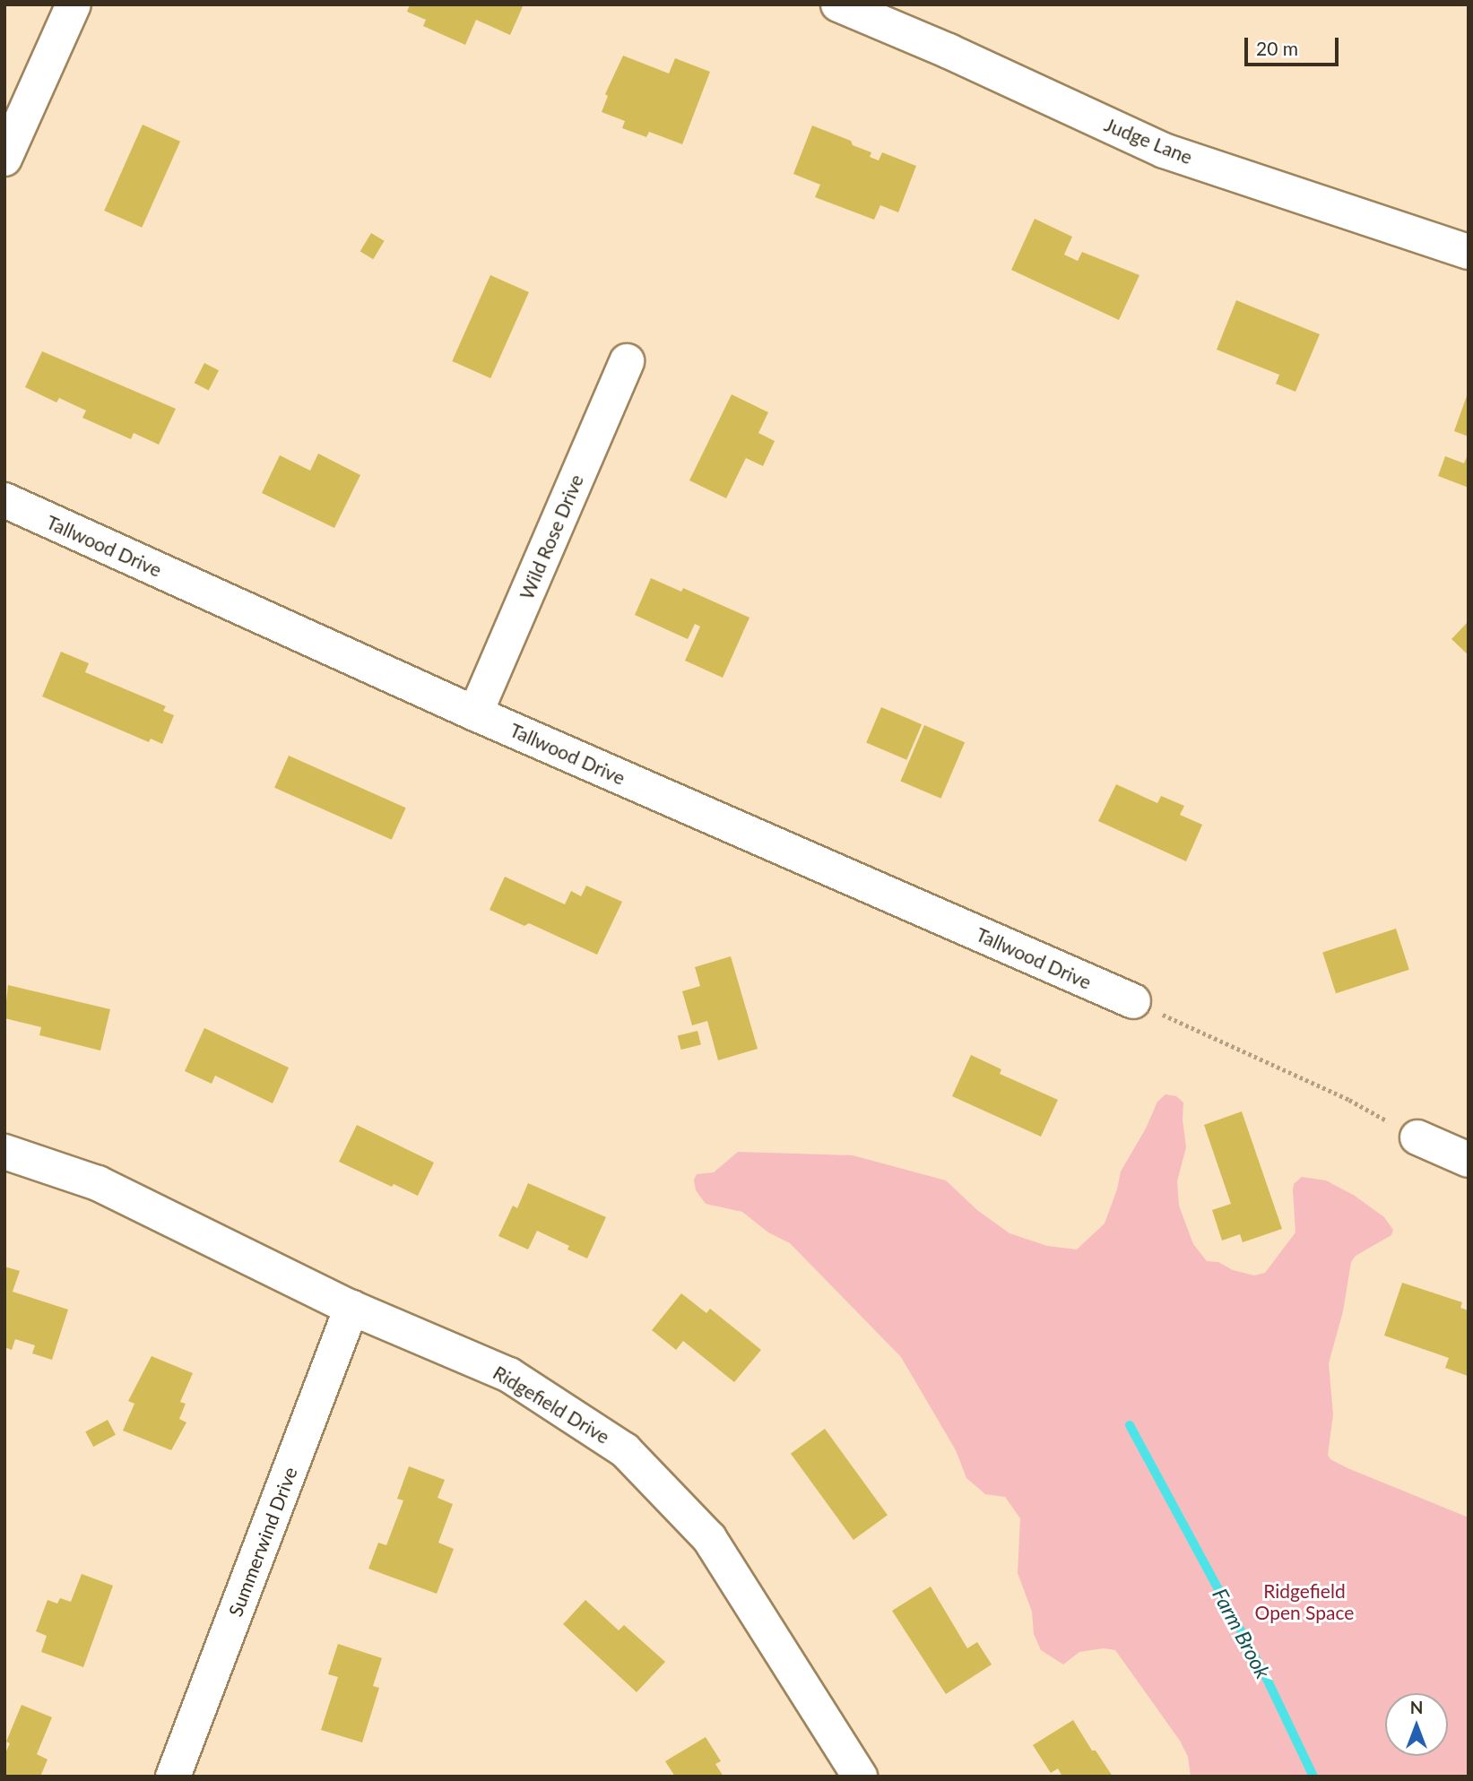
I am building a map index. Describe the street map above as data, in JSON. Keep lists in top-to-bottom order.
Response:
{
  "streets": {
    "street": [
      "Judge Lane",
      "Wild Rose Drive",
      "Tallwood Drive",
      "Ridgefield Drive",
      "Summerwind Drive"
    ]
  },
  "crossings": [
    ["Wild Rose Drive", "Tallwood Drive"],
    ["Ridgefield Drive", "Summerwind Drive"]
  ],
  "water": ["Farm Brook"],
  "parks": ["Ridgefield Open Space"],
  "scale_bar": "20 m",
  "north": "top"
}
